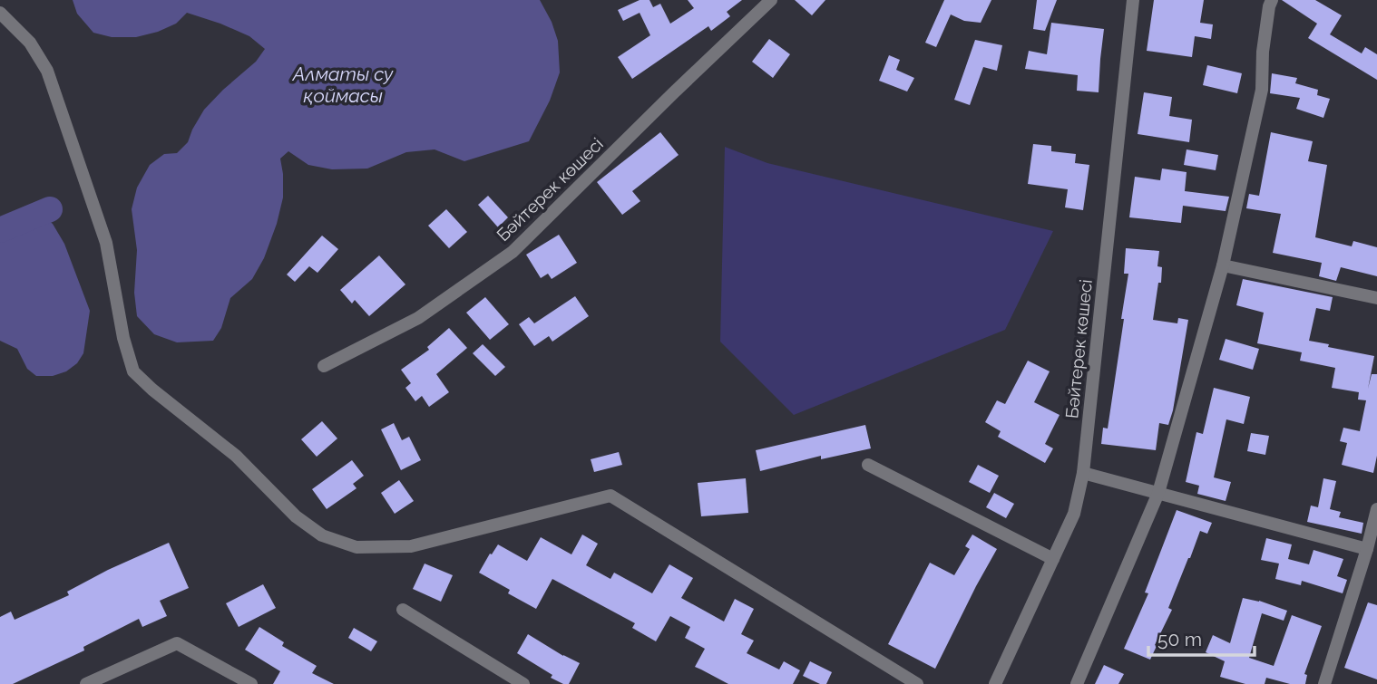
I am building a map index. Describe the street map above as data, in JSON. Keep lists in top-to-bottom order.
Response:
{
  "streets": {
    "street": ["Бәйтерек көшесі"]
  },
  "water": ["Алматы су қоймасы"],
  "scale_bar": "50 m"
}
